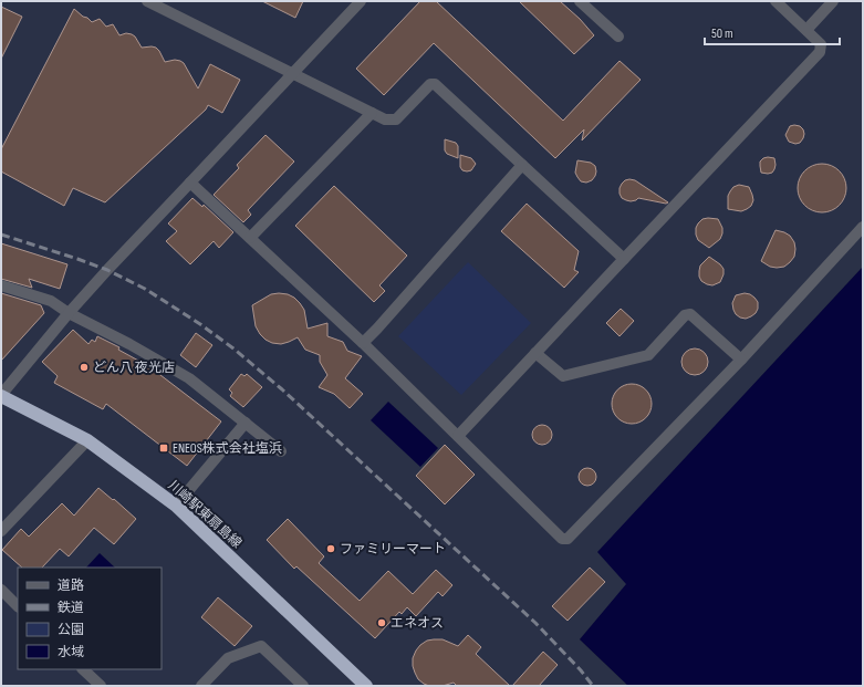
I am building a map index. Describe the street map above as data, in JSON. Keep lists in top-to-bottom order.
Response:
{
  "streets": {
    "highway": ["川崎駅東扇島線"]
  },
  "places": {
    "other": ["どん八 夜光店", "ファミリーマート", "エネオス"],
    "transit": ["ENEOS株式会社塩浜"]
  },
  "legend": [
    "道路",
    "鉄道",
    "公園",
    "水域"
  ],
  "scale_bar": "50 m"
}
